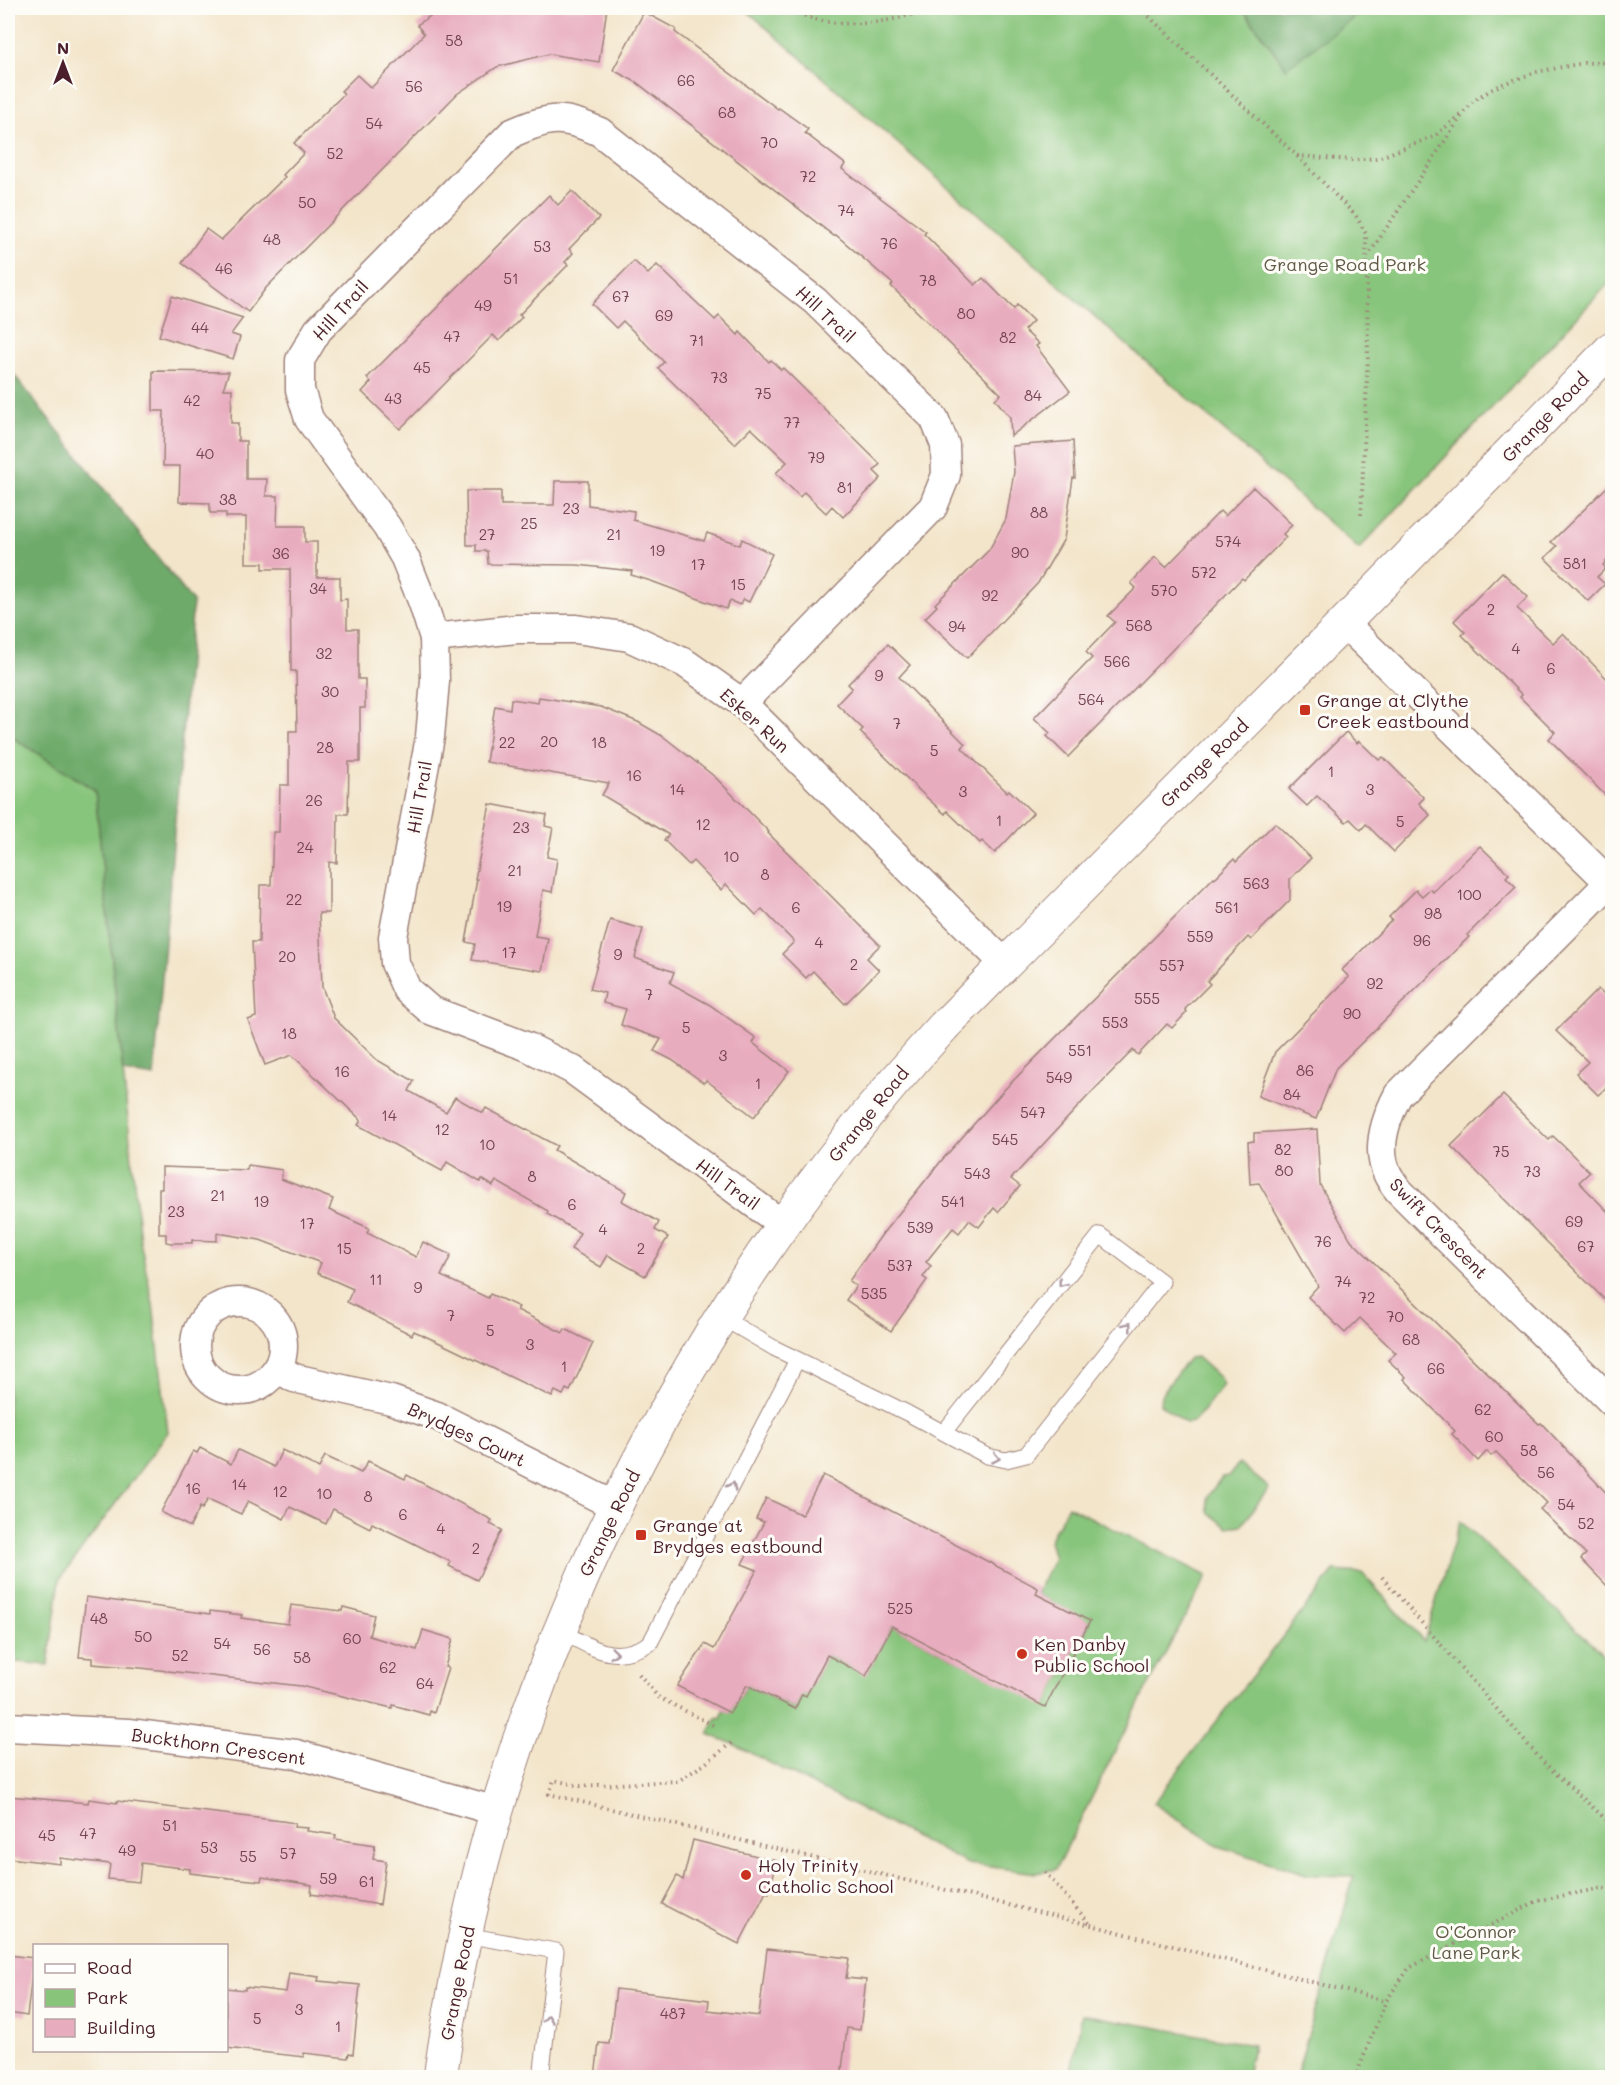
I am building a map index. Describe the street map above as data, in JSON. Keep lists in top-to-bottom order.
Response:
{
  "streets": {
    "street": [
      "Hill Trail",
      "Grange Road",
      "Esker Run",
      "Swift Crescent",
      "Brydges Court",
      "Buckthorn Crescent"
    ]
  },
  "crossings": [
    ["Hill Trail", "Grange Road"],
    ["Hill Trail", "Esker Run"],
    ["Grange Road", "Esker Run"],
    ["Grange Road", "Brydges Court"],
    ["Grange Road", "Buckthorn Crescent"]
  ],
  "parks": ["Grange Road Park", "O'Connor Lane Park"],
  "places": {
    "transit": ["Grange at Clythe Creek eastbound", "Grange at Brydges eastbound"],
    "other": ["Ken Danby Public School", "Holy Trinity Catholic School"]
  },
  "house_numbers": [
    "58",
    "66",
    "56",
    "68",
    "54",
    "70",
    "52",
    "72",
    "50",
    "74",
    "48",
    "76",
    "53",
    "46",
    "51",
    "78",
    "67",
    "49",
    "80",
    "69",
    "44",
    "47",
    "82",
    "71",
    "45",
    "73",
    "75",
    "84",
    "43",
    "42",
    "77",
    "40",
    "79",
    "81",
    "38",
    "23",
    "88",
    "25",
    "27",
    "21",
    "574",
    "19",
    "90",
    "36",
    "581",
    "17",
    "572",
    "15",
    "34",
    "570",
    "92",
    "2",
    "568",
    "94",
    "4",
    "32",
    "566",
    "6",
    "9",
    "30",
    "564",
    "7",
    "20",
    "22",
    "18",
    "28",
    "5",
    "1",
    "16",
    "14",
    "3",
    "3",
    "26",
    "1",
    "5",
    "12",
    "23",
    "24",
    "10",
    "21",
    "8",
    "563",
    "100",
    "22",
    "19",
    "6",
    "561",
    "98",
    "559",
    "96",
    "4",
    "17",
    "9",
    "20",
    "2",
    "557",
    "92",
    "7",
    "555",
    "90",
    "553",
    "5",
    "18",
    "551",
    "3",
    "86",
    "16",
    "549",
    "1",
    "84",
    "547",
    "14",
    "12",
    "545",
    "10",
    "82",
    "75",
    "80",
    "73",
    "543",
    "8",
    "21",
    "19",
    "541",
    "6",
    "23",
    "69",
    "17",
    "539",
    "4",
    "76",
    "67",
    "15",
    "2",
    "537",
    "11",
    "74",
    "9",
    "535",
    "72",
    "7",
    "70",
    "5",
    "68",
    "3",
    "1",
    "66",
    "62",
    "60",
    "58",
    "56",
    "14",
    "16",
    "12",
    "10",
    "8",
    "54",
    "6",
    "52",
    "4",
    "2",
    "525",
    "48",
    "50",
    "60",
    "54",
    "56",
    "52",
    "58",
    "62",
    "64",
    "51",
    "47",
    "45",
    "53",
    "49",
    "57",
    "55",
    "59",
    "61",
    "3",
    "487",
    "5",
    "1"
  ],
  "legend": ["Road", "Park", "Building"],
  "north": "top"
}
